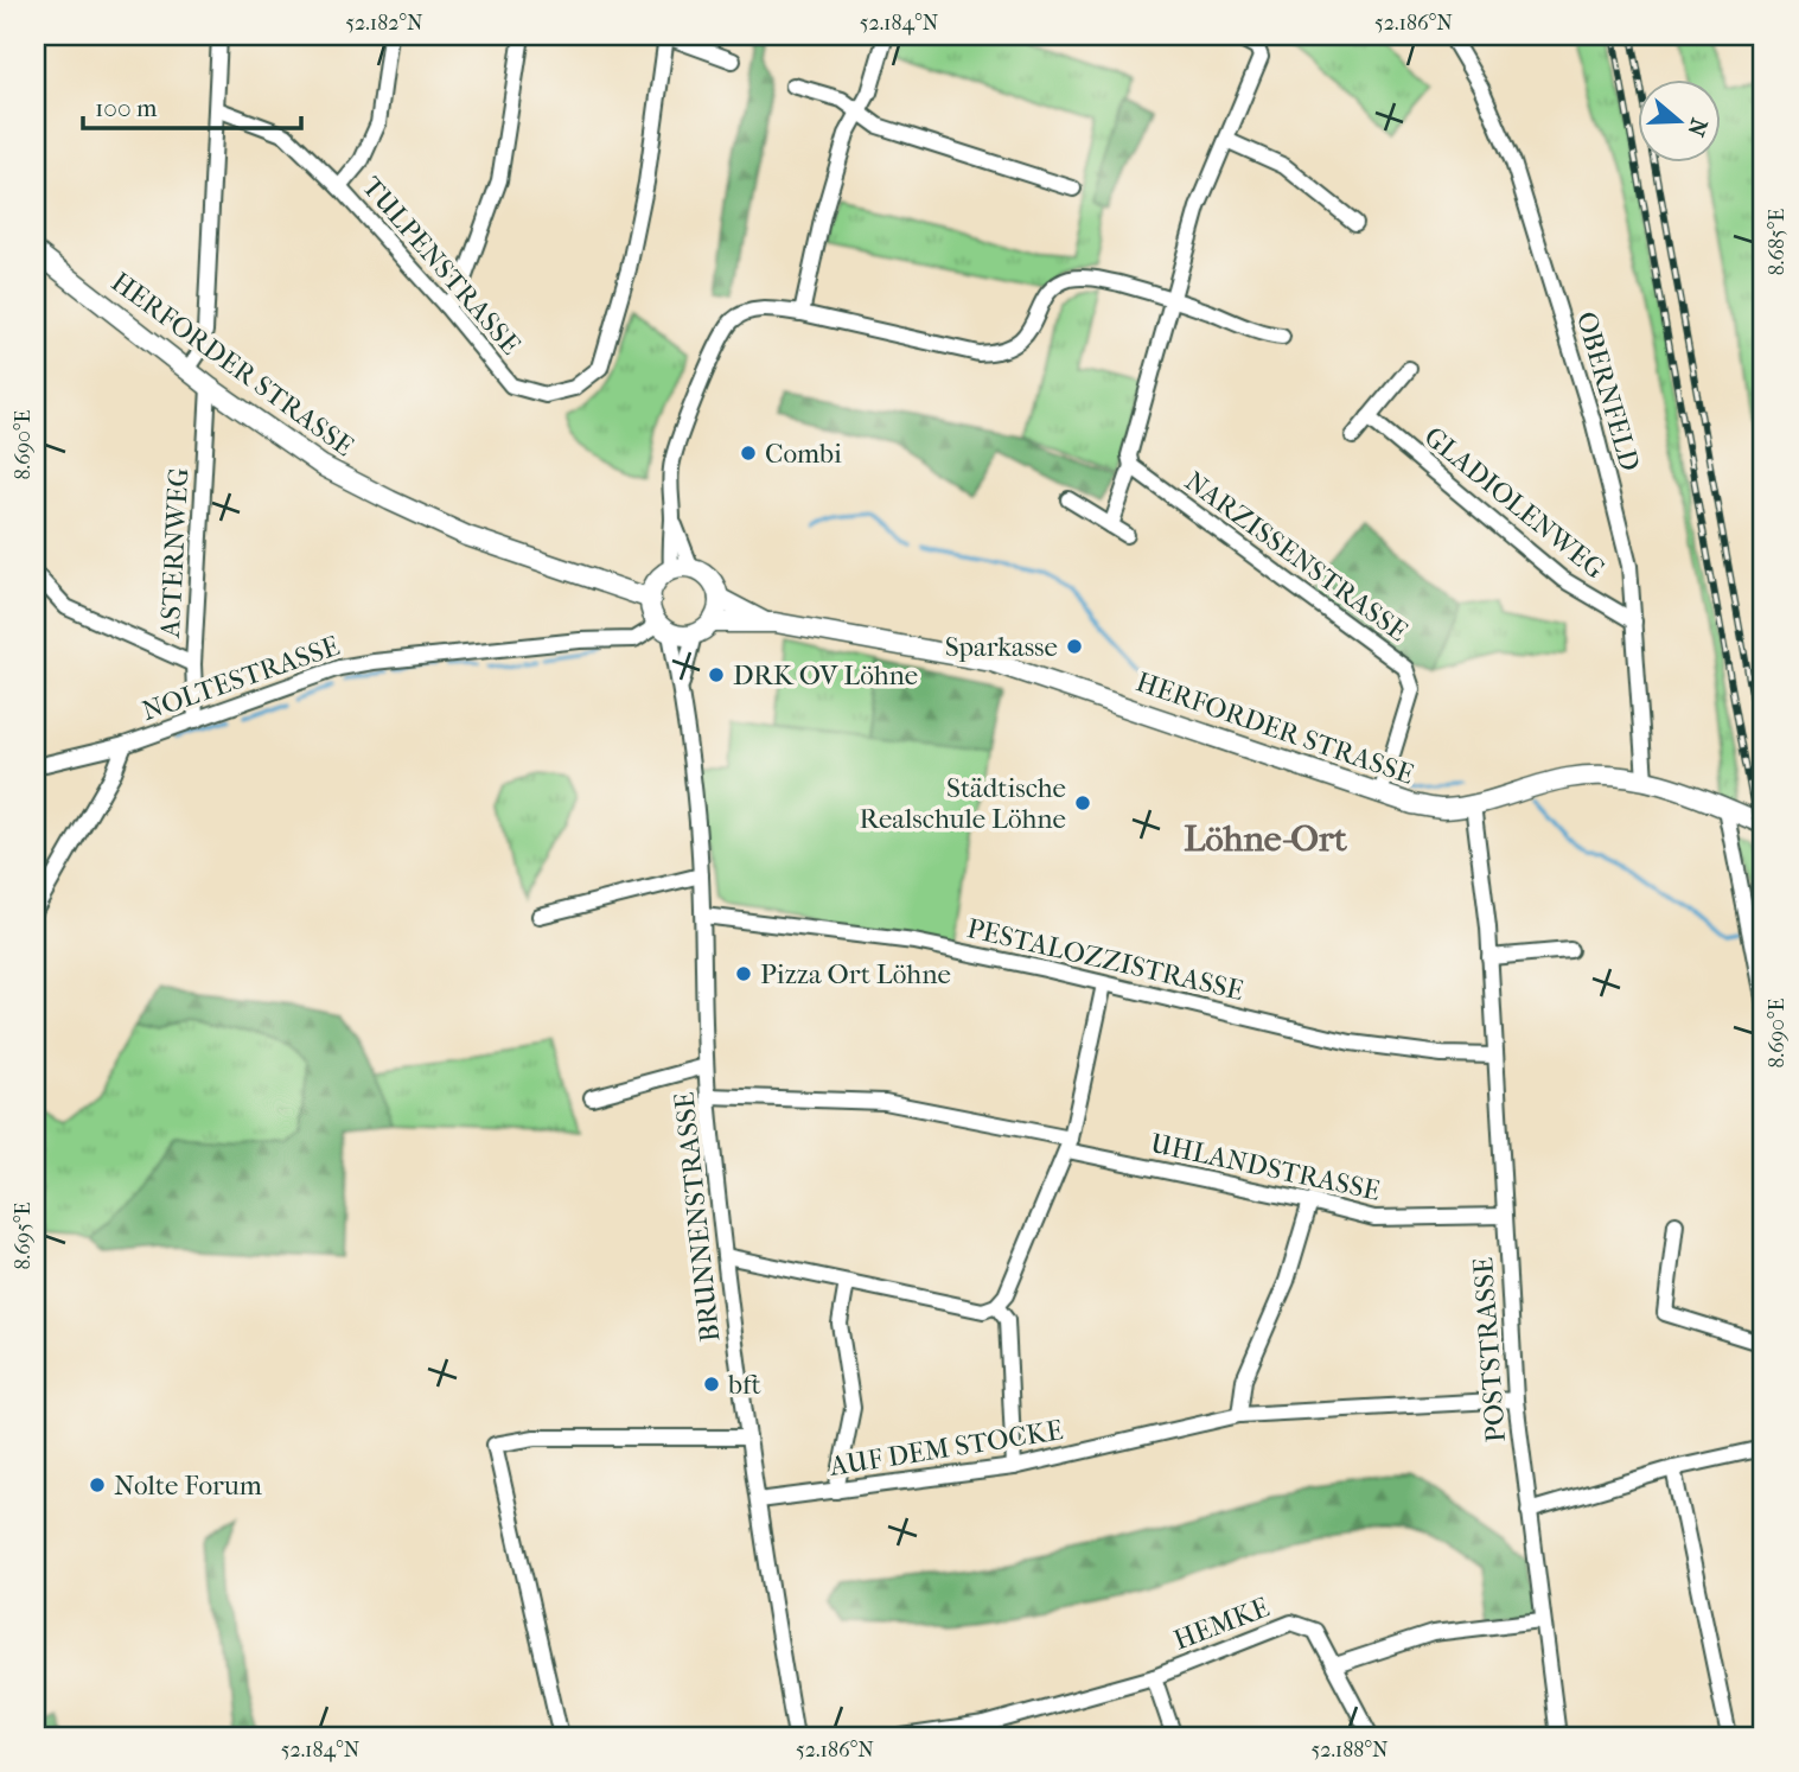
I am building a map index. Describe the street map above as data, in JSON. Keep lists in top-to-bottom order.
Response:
{
  "streets": {
    "main road": ["HERFORDER STRASSE"],
    "street": [
      "TULPENSTRASSE",
      "OBERNFELD",
      "GLADIOLENWEG",
      "ASTERNWEG",
      "NARZISSENSTRASSE",
      "NOLTESTRASSE",
      "PESTALOZZISTRASSE",
      "UHLANDSTRASSE",
      "BRUNNENSTRASSE",
      "POSTSTRASSE",
      "AUF DEM STOCKE",
      "HEMKE"
    ]
  },
  "crossings": [
    ["HERFORDER STRASSE", "OBERNFELD"],
    ["HERFORDER STRASSE", "ASTERNWEG"],
    ["HERFORDER STRASSE", "NARZISSENSTRASSE"],
    ["HERFORDER STRASSE", "NOLTESTRASSE"],
    ["HERFORDER STRASSE", "BRUNNENSTRASSE"],
    ["HERFORDER STRASSE", "POSTSTRASSE"],
    ["OBERNFELD", "GLADIOLENWEG"],
    ["ASTERNWEG", "NOLTESTRASSE"],
    ["NOLTESTRASSE", "BRUNNENSTRASSE"],
    ["PESTALOZZISTRASSE", "BRUNNENSTRASSE"],
    ["PESTALOZZISTRASSE", "POSTSTRASSE"],
    ["UHLANDSTRASSE", "BRUNNENSTRASSE"],
    ["UHLANDSTRASSE", "POSTSTRASSE"],
    ["BRUNNENSTRASSE", "AUF DEM STOCKE"],
    ["POSTSTRASSE", "AUF DEM STOCKE"]
  ],
  "districts": ["Löhne-Ort"],
  "places": [
    "Combi",
    "Sparkasse",
    "DRK OV Löhne",
    "Städtische Realschule Löhne",
    "Pizza Ort Löhne",
    "bft",
    "Nolte Forum"
  ],
  "scale_bar": "100 m",
  "north": "right",
  "coordinates": [
    "52.182°N",
    "52.184°N",
    "52.186°N",
    "8.685°E",
    "8.690°E",
    "8.695°E",
    "52.188°N"
  ]
}
